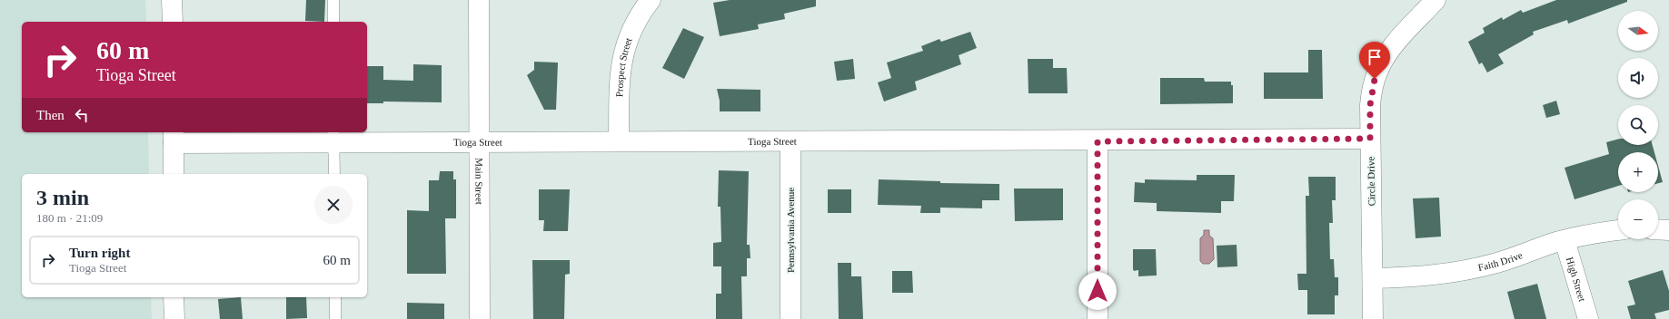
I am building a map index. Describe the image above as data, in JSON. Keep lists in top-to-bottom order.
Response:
{
  "streets": {
    "street": [
      "Prospect Street",
      "Tioga Street",
      "Main Street",
      "Circle Drive",
      "Pennsylvania Avenue",
      "Faith Drive",
      "High Street"
    ]
  },
  "crossings": [
    ["Prospect Street", "Tioga Street"],
    ["Tioga Street", "Main Street"],
    ["Tioga Street", "Circle Drive"],
    ["Tioga Street", "Pennsylvania Avenue"],
    ["Circle Drive", "Faith Drive"],
    ["Faith Drive", "High Street"]
  ],
  "north": "right",
  "page": {
    "map_buttons": ["+", "−"],
    "turn": ["60 m", "Tioga Street"],
    "then": "Then",
    "heading": ["3 min", "180 m · 21:09"],
    "list": [
      {
        "name": "Turn right",
        "note": "Tioga Street",
        "value": "60 m"
      }
    ]
  }
}
